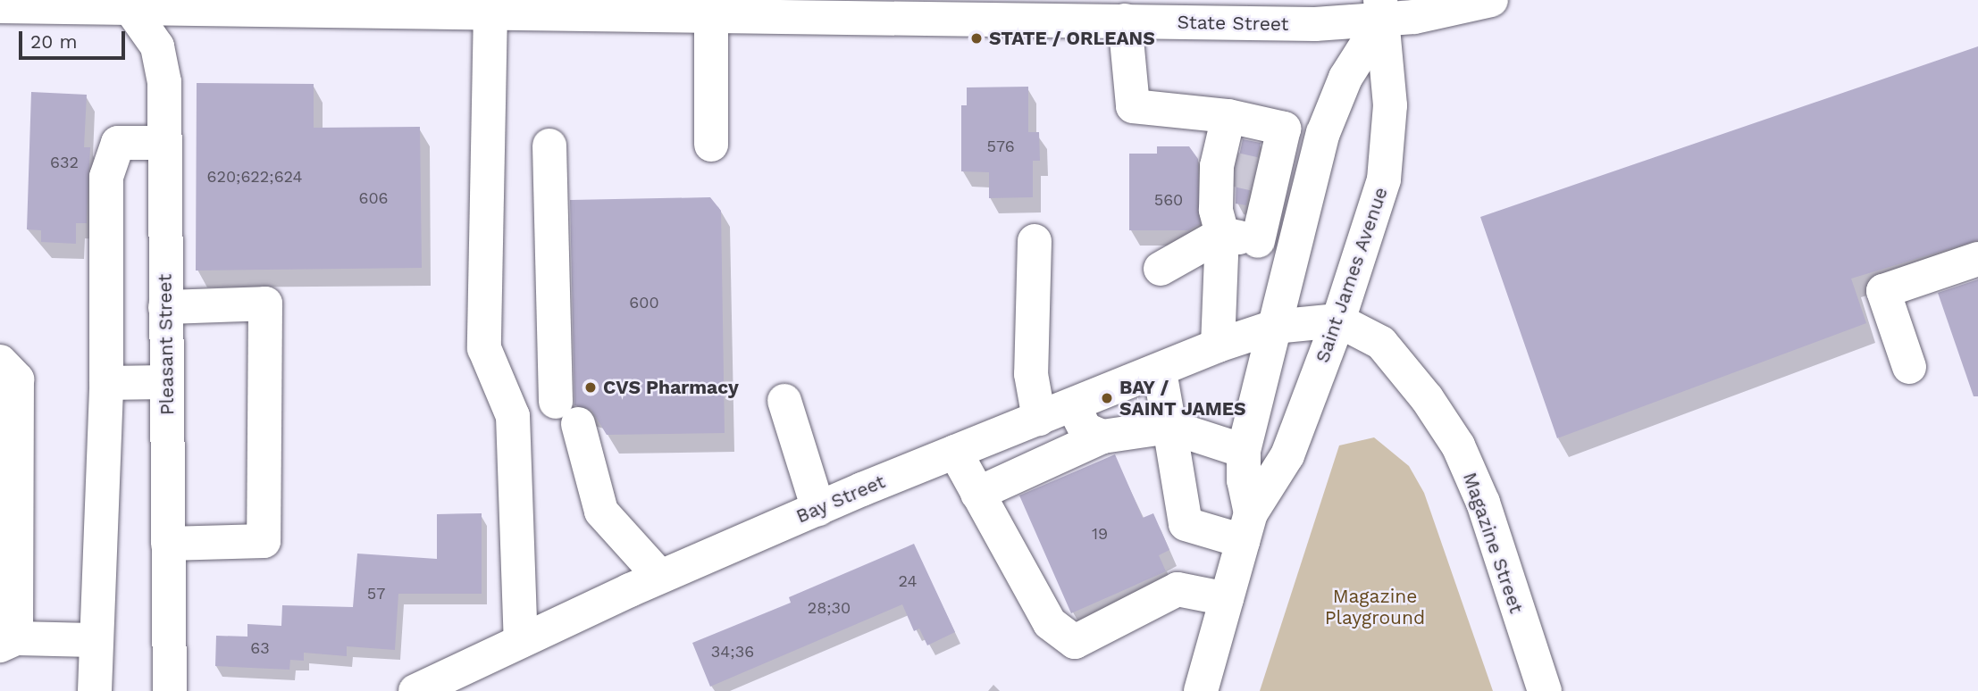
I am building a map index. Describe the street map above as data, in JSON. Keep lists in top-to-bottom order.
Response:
{
  "streets": {
    "main road": [
      "State Street",
      "Saint James Avenue",
      "Pleasant Street",
      "Bay Street",
      "Magazine Street"
    ]
  },
  "crossings": [
    ["State Street", "Saint James Avenue"],
    ["State Street", "Pleasant Street"],
    ["Saint James Avenue", "Bay Street"],
    ["Saint James Avenue", "Magazine Street"]
  ],
  "parks": ["Magazine Playground"],
  "places": ["STATE / ORLEANS", "CVS Pharmacy", "BAY / SAINT JAMES"],
  "house_numbers": [
    "576",
    "632",
    "620;622;624",
    "606",
    "560",
    "600",
    "19",
    "24",
    "57",
    "28;30",
    "63",
    "34;36"
  ],
  "scale_bar": "20 m"
}
